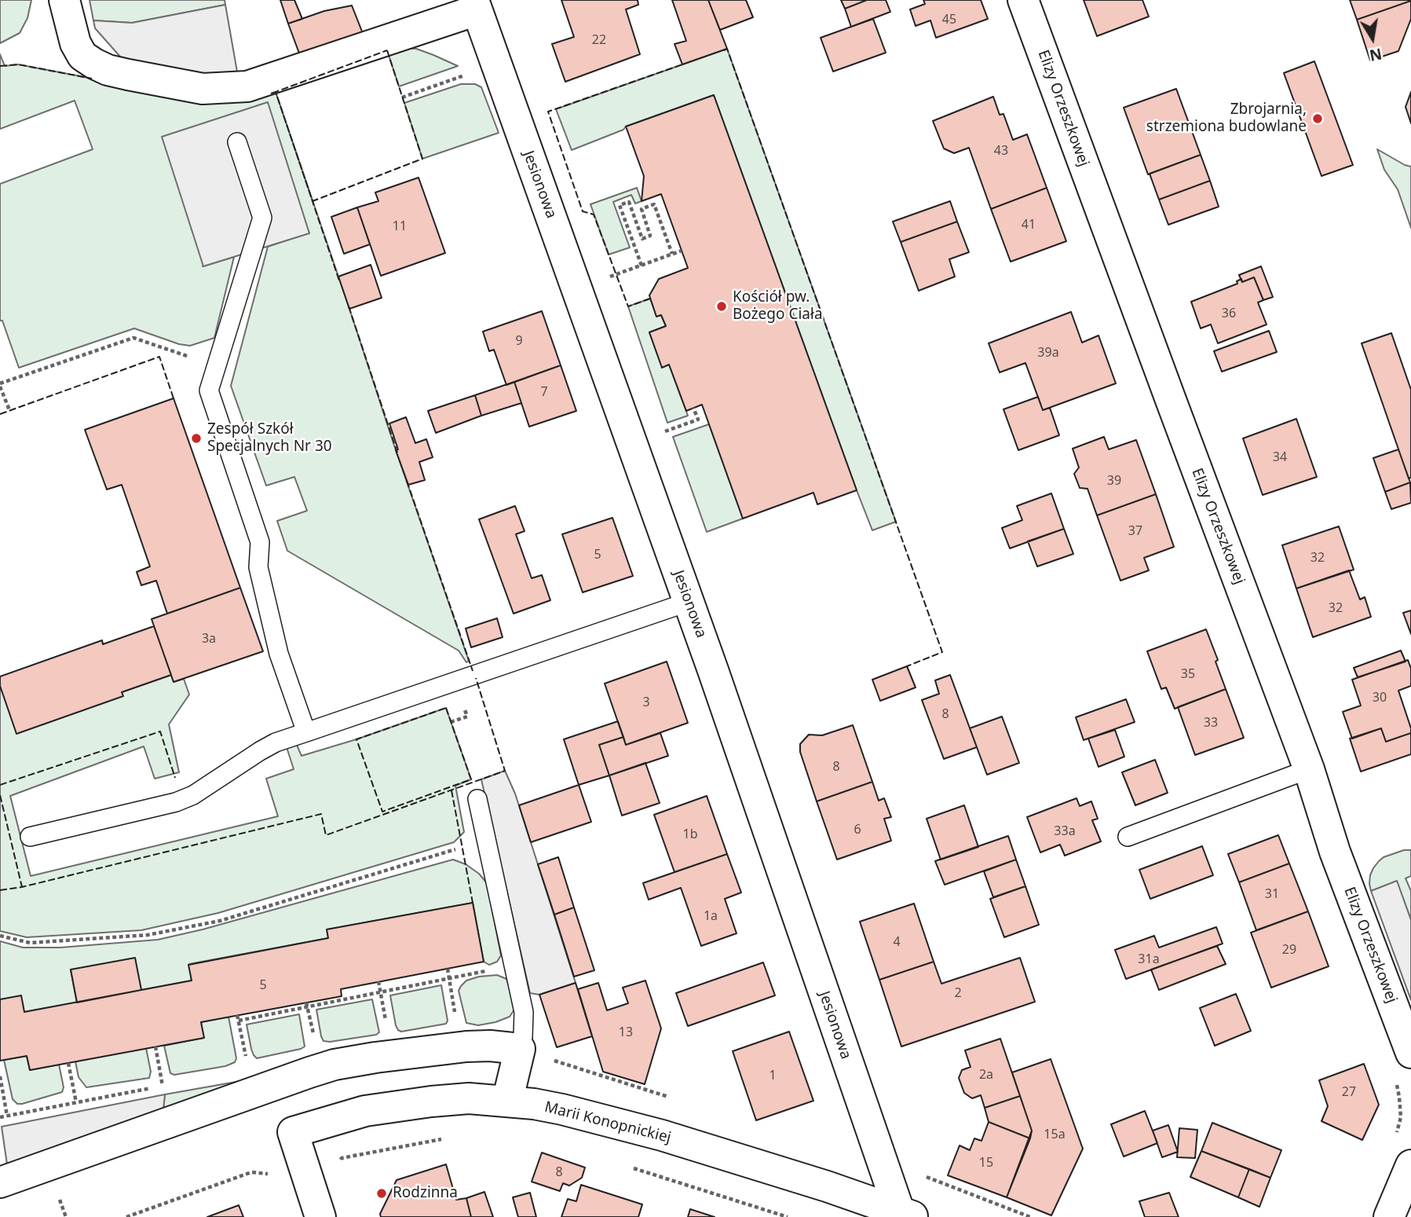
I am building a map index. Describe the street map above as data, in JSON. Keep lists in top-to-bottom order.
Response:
{
  "streets": {
    "street": ["Elizy Orzeszkowej", "Jesionowa", "Marii Konopnickiej"]
  },
  "crossings": [
    ["Jesionowa", "Marii Konopnickiej"]
  ],
  "places": [
    "Zbrojarnia, strzemiona budowlane",
    "Kościół pw. Bożego Ciała",
    "Zespół Szkół Specjalnych Nr 30",
    "Rodzinna"
  ],
  "house_numbers": [
    "45",
    "22",
    "43",
    "41",
    "11",
    "36",
    "9",
    "39a",
    "7",
    "34",
    "39",
    "37",
    "5",
    "32",
    "32",
    "3a",
    "35",
    "30",
    "3",
    "8",
    "33",
    "8",
    "6",
    "33a",
    "1b",
    "31",
    "1a",
    "4",
    "29",
    "31a",
    "5",
    "2",
    "13",
    "2a",
    "1",
    "27",
    "15a",
    "15",
    "8"
  ],
  "north": "bottom"
}
